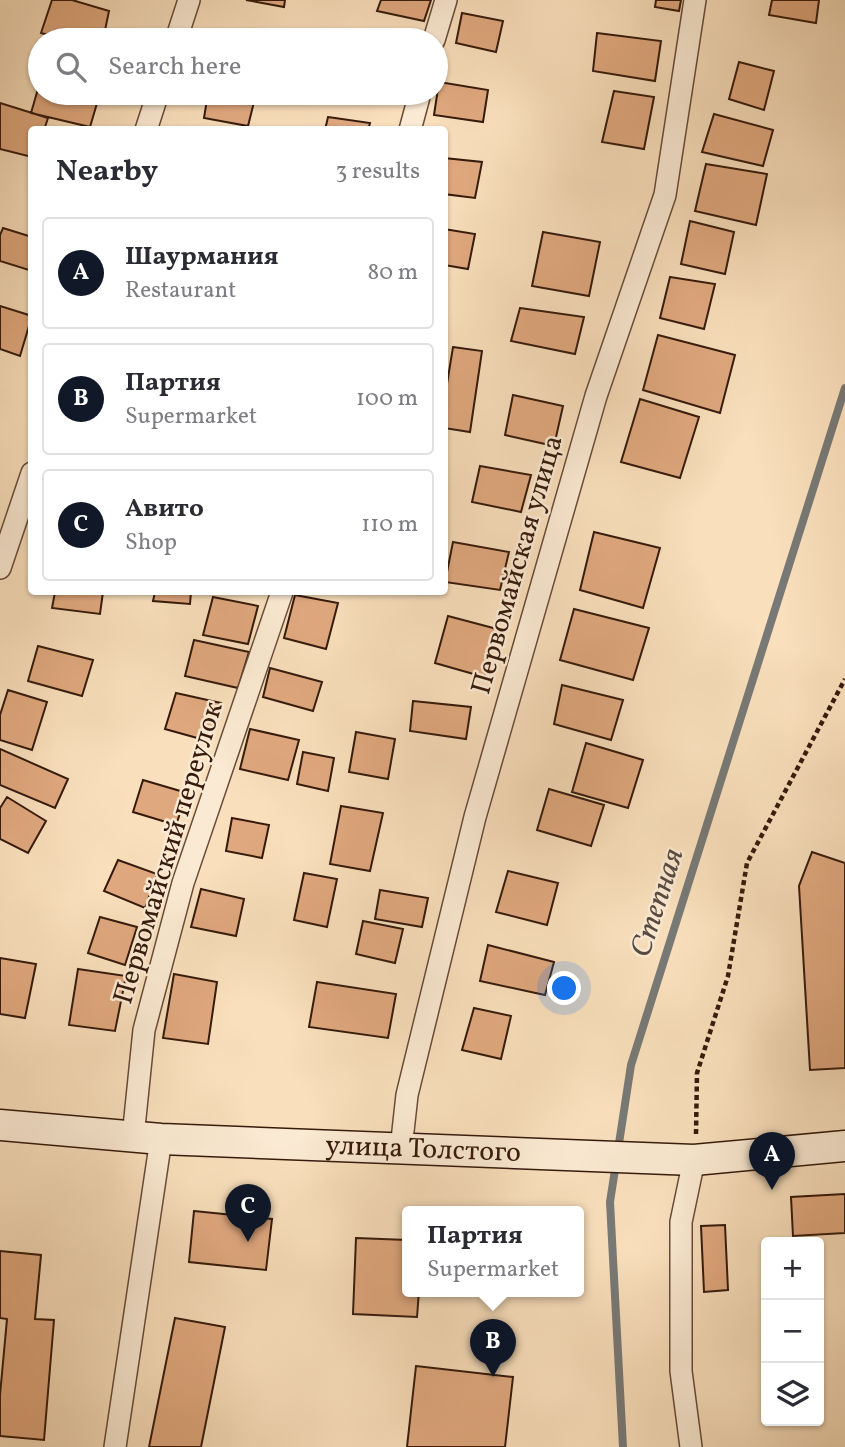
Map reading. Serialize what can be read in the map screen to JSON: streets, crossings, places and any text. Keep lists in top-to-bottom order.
{
  "streets": {
    "main road": ["улица Толстого"],
    "street": ["Первомайская улица", "Первомайский переулок"]
  },
  "crossings": [
    ["Первомайская улица", "улица Толстого"],
    ["Первомайский переулок", "улица Толстого"]
  ],
  "water": ["Степная"],
  "page": {
    "search": "Search here",
    "heading": ["Nearby", "3 results"],
    "list": [
      {
        "mark": "A",
        "name": "Шаурмания",
        "note": "Restaurant",
        "value": "80 m"
      },
      {
        "mark": "B",
        "name": "Партия",
        "note": "Supermarket",
        "value": "100 m"
      },
      {
        "mark": "C",
        "name": "Авито",
        "note": "Shop",
        "value": "110 m"
      }
    ],
    "pins": ["A", "C", "B"],
    "popup": ["Партия", "Supermarket"],
    "map_buttons": ["+", "−"]
  }
}
